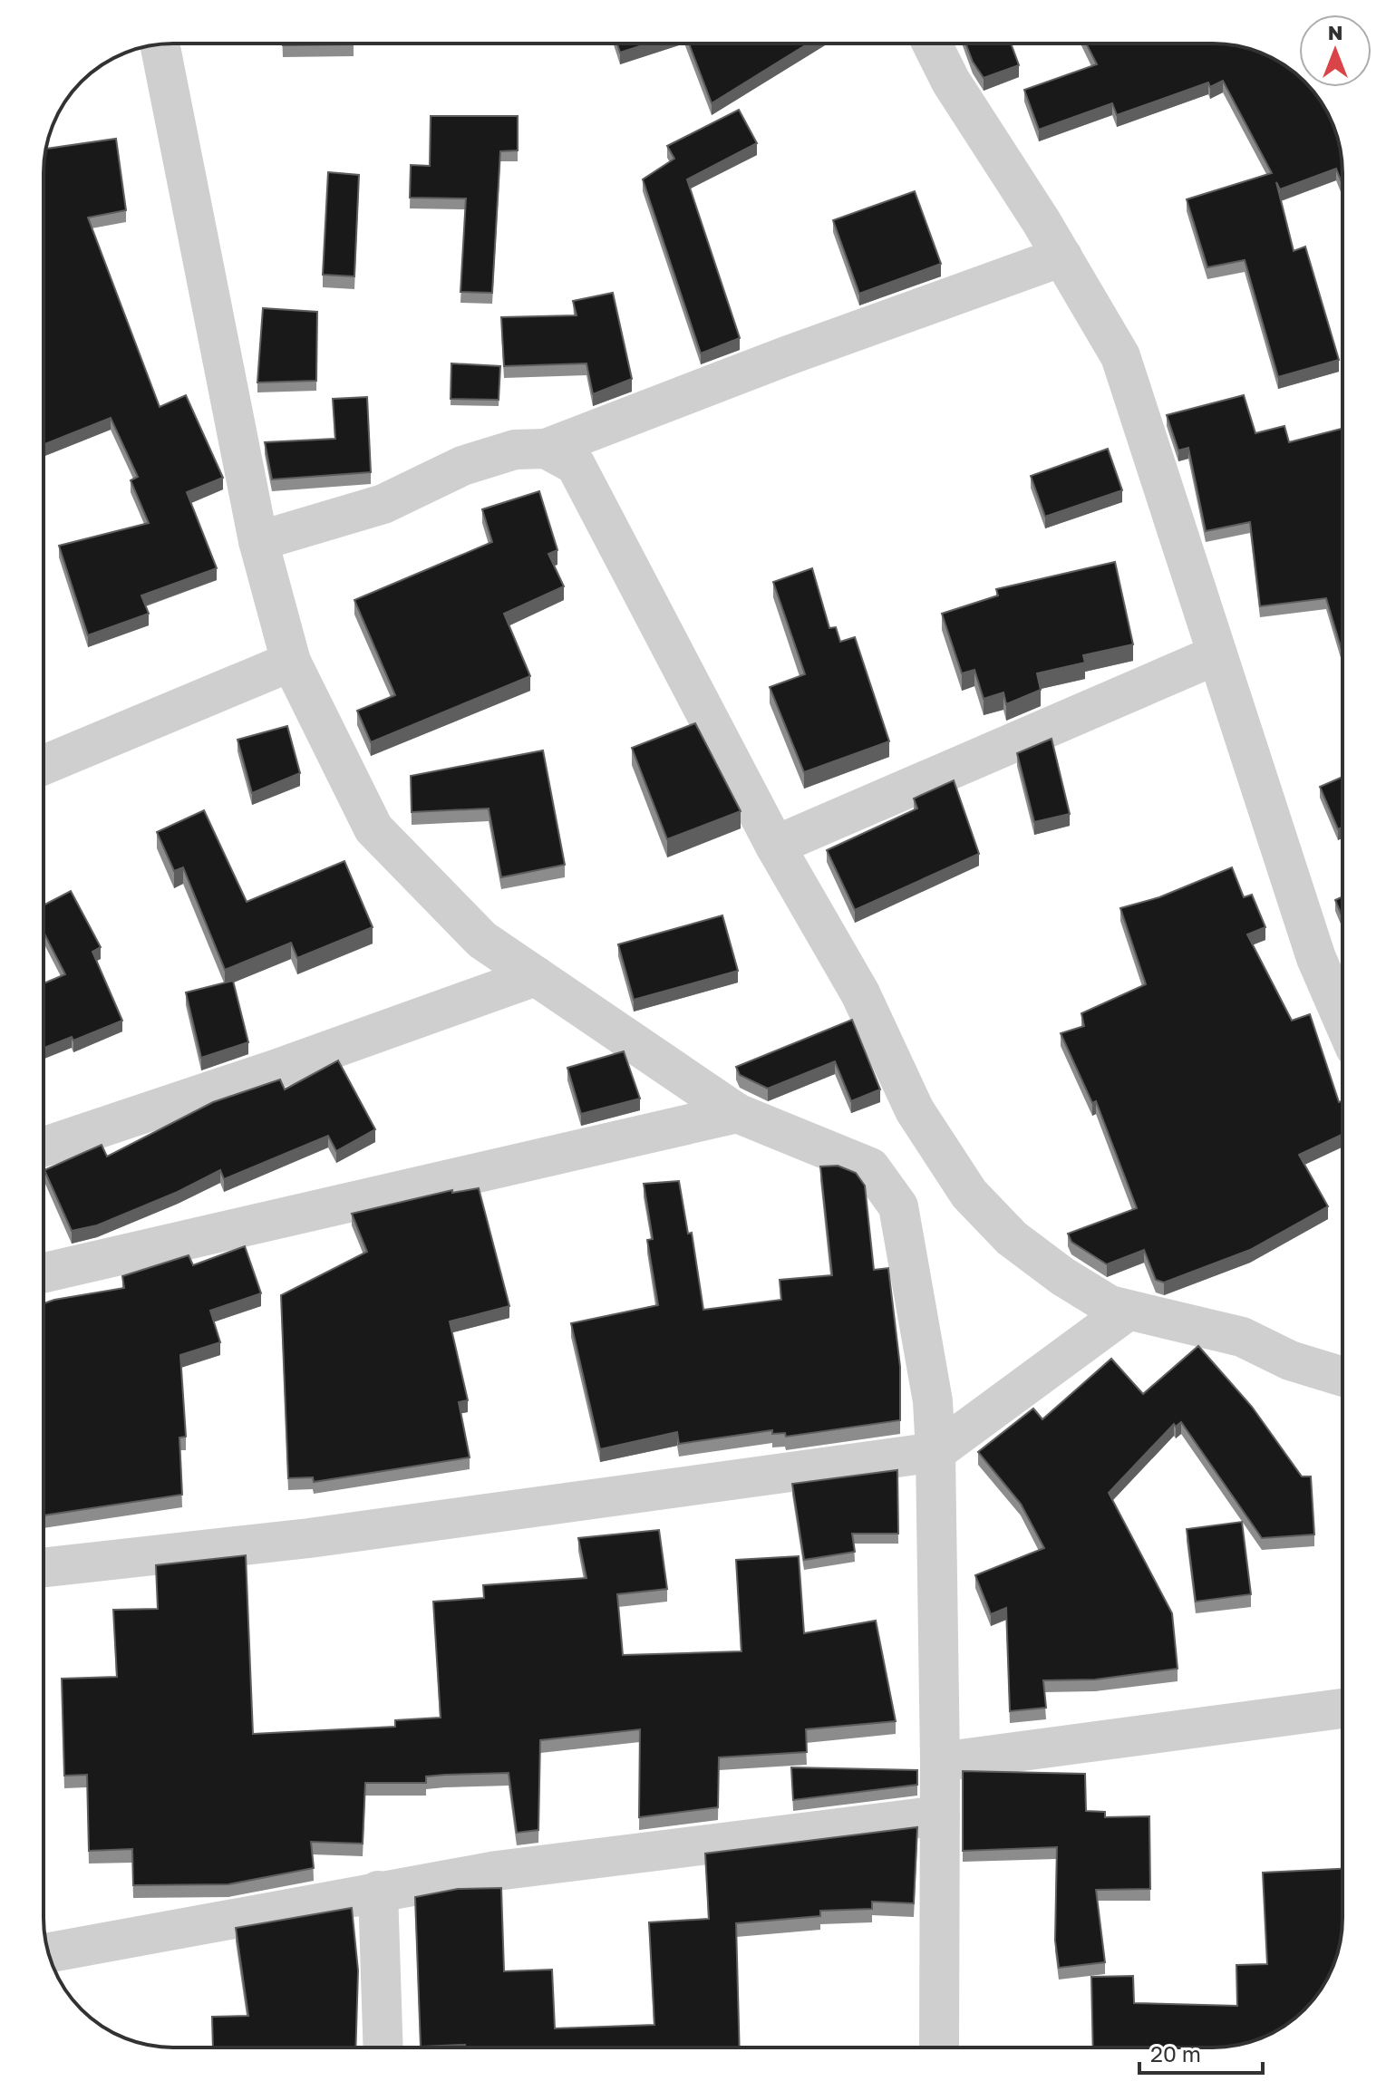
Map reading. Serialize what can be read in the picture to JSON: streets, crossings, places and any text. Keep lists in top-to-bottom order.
{
  "scale_bar": "20 m",
  "north": "top"
}
